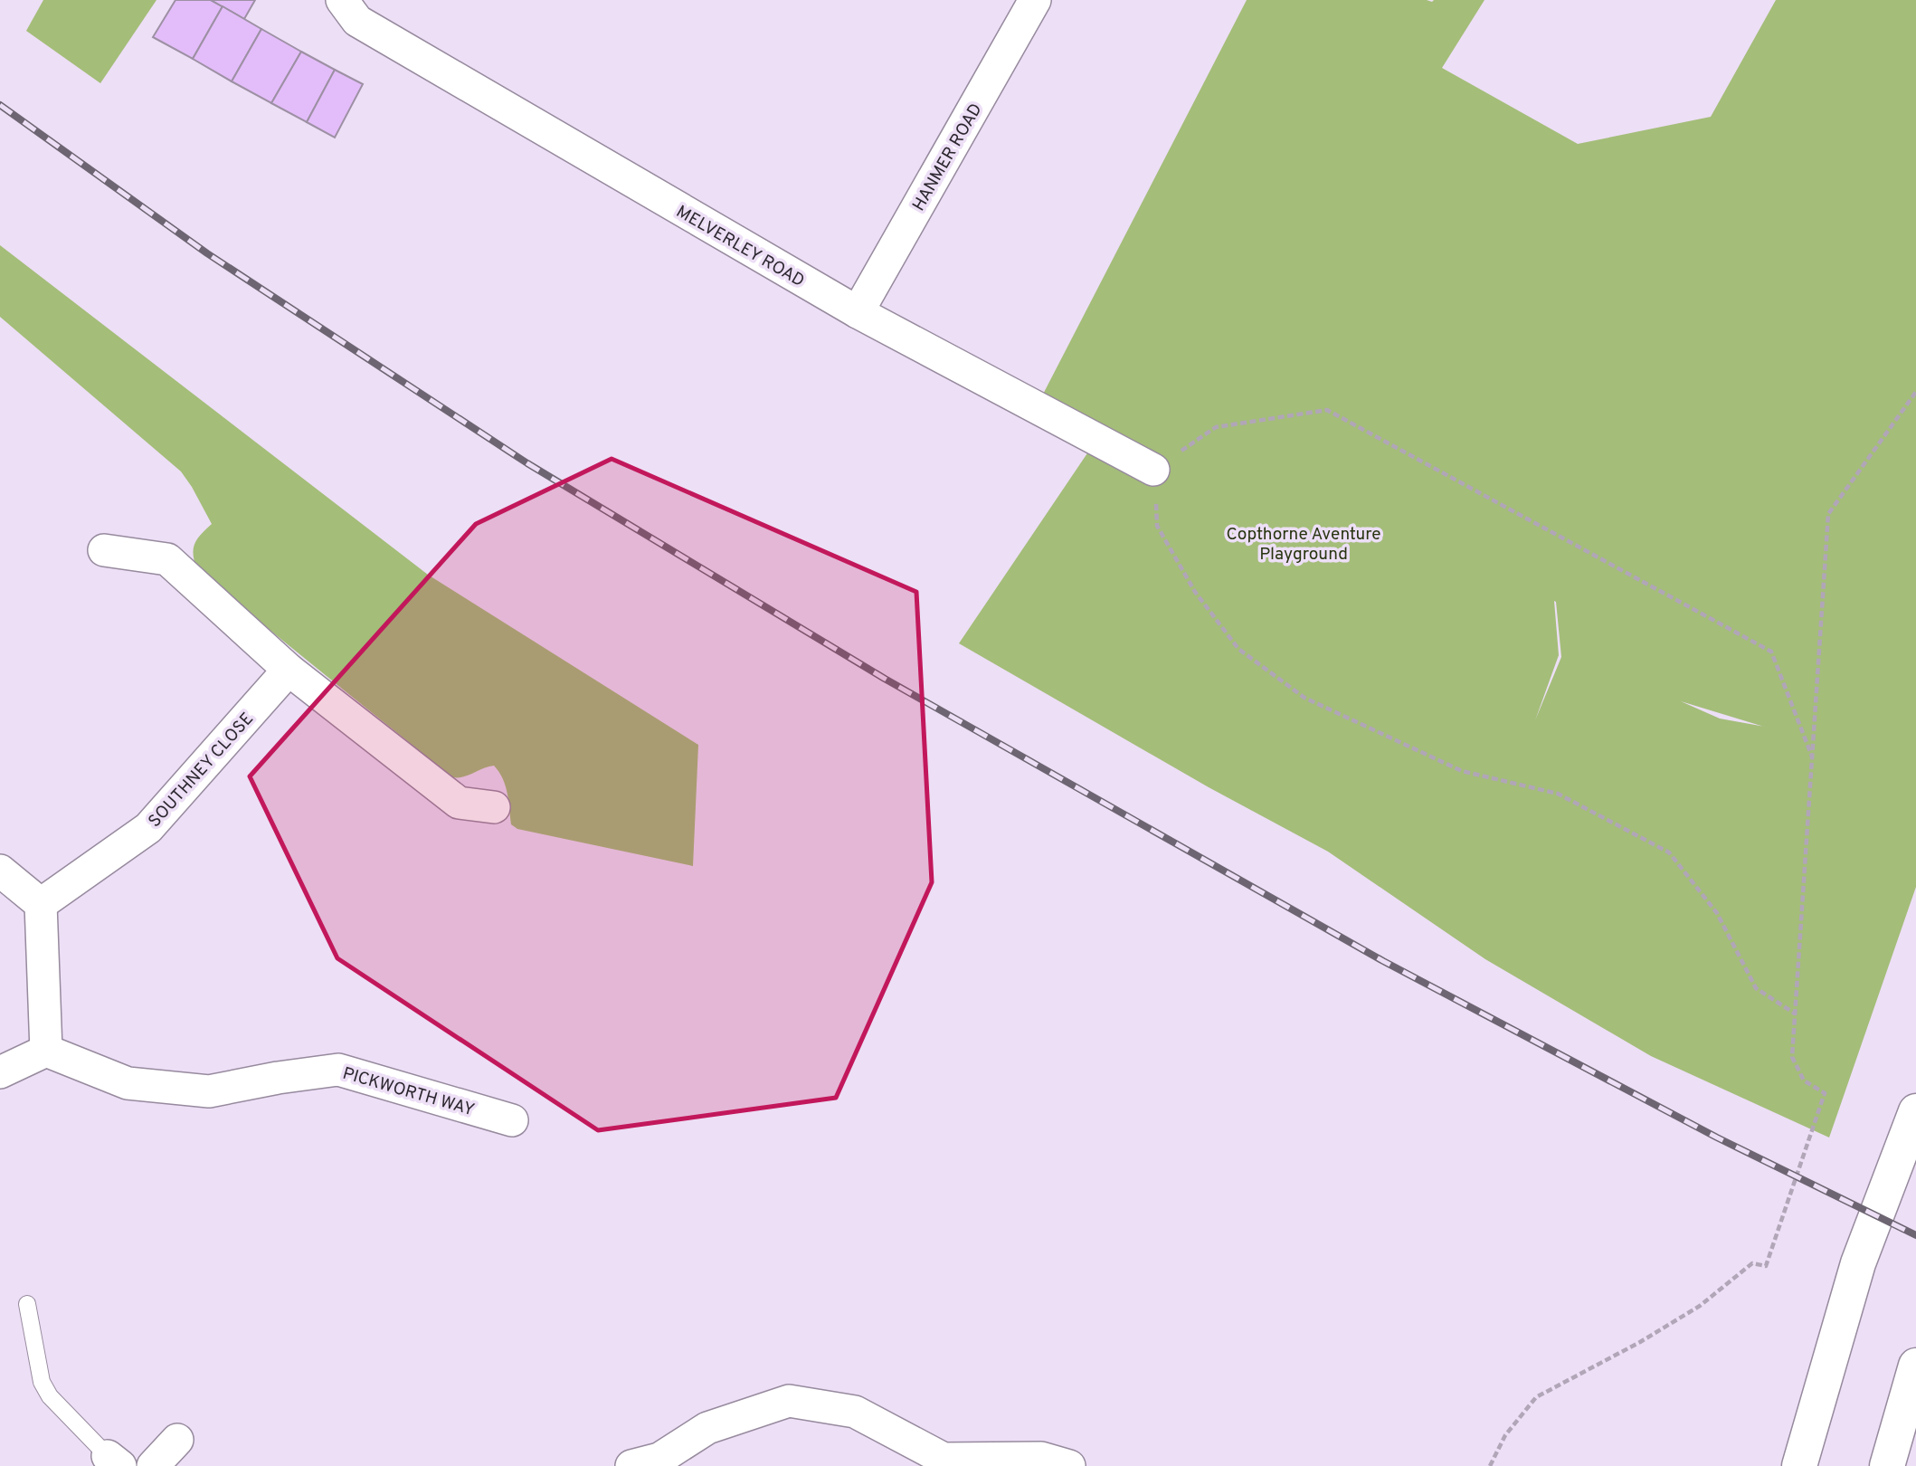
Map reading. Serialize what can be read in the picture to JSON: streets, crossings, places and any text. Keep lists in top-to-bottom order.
{
  "streets": {
    "street": [
      "HANMER ROAD",
      "MELVERLEY ROAD",
      "SOUTHNEY CLOSE",
      "PICKWORTH WAY"
    ]
  },
  "crossings": [
    ["HANMER ROAD", "MELVERLEY ROAD"]
  ],
  "parks": ["Copthorne Aventure Playground"]
}
